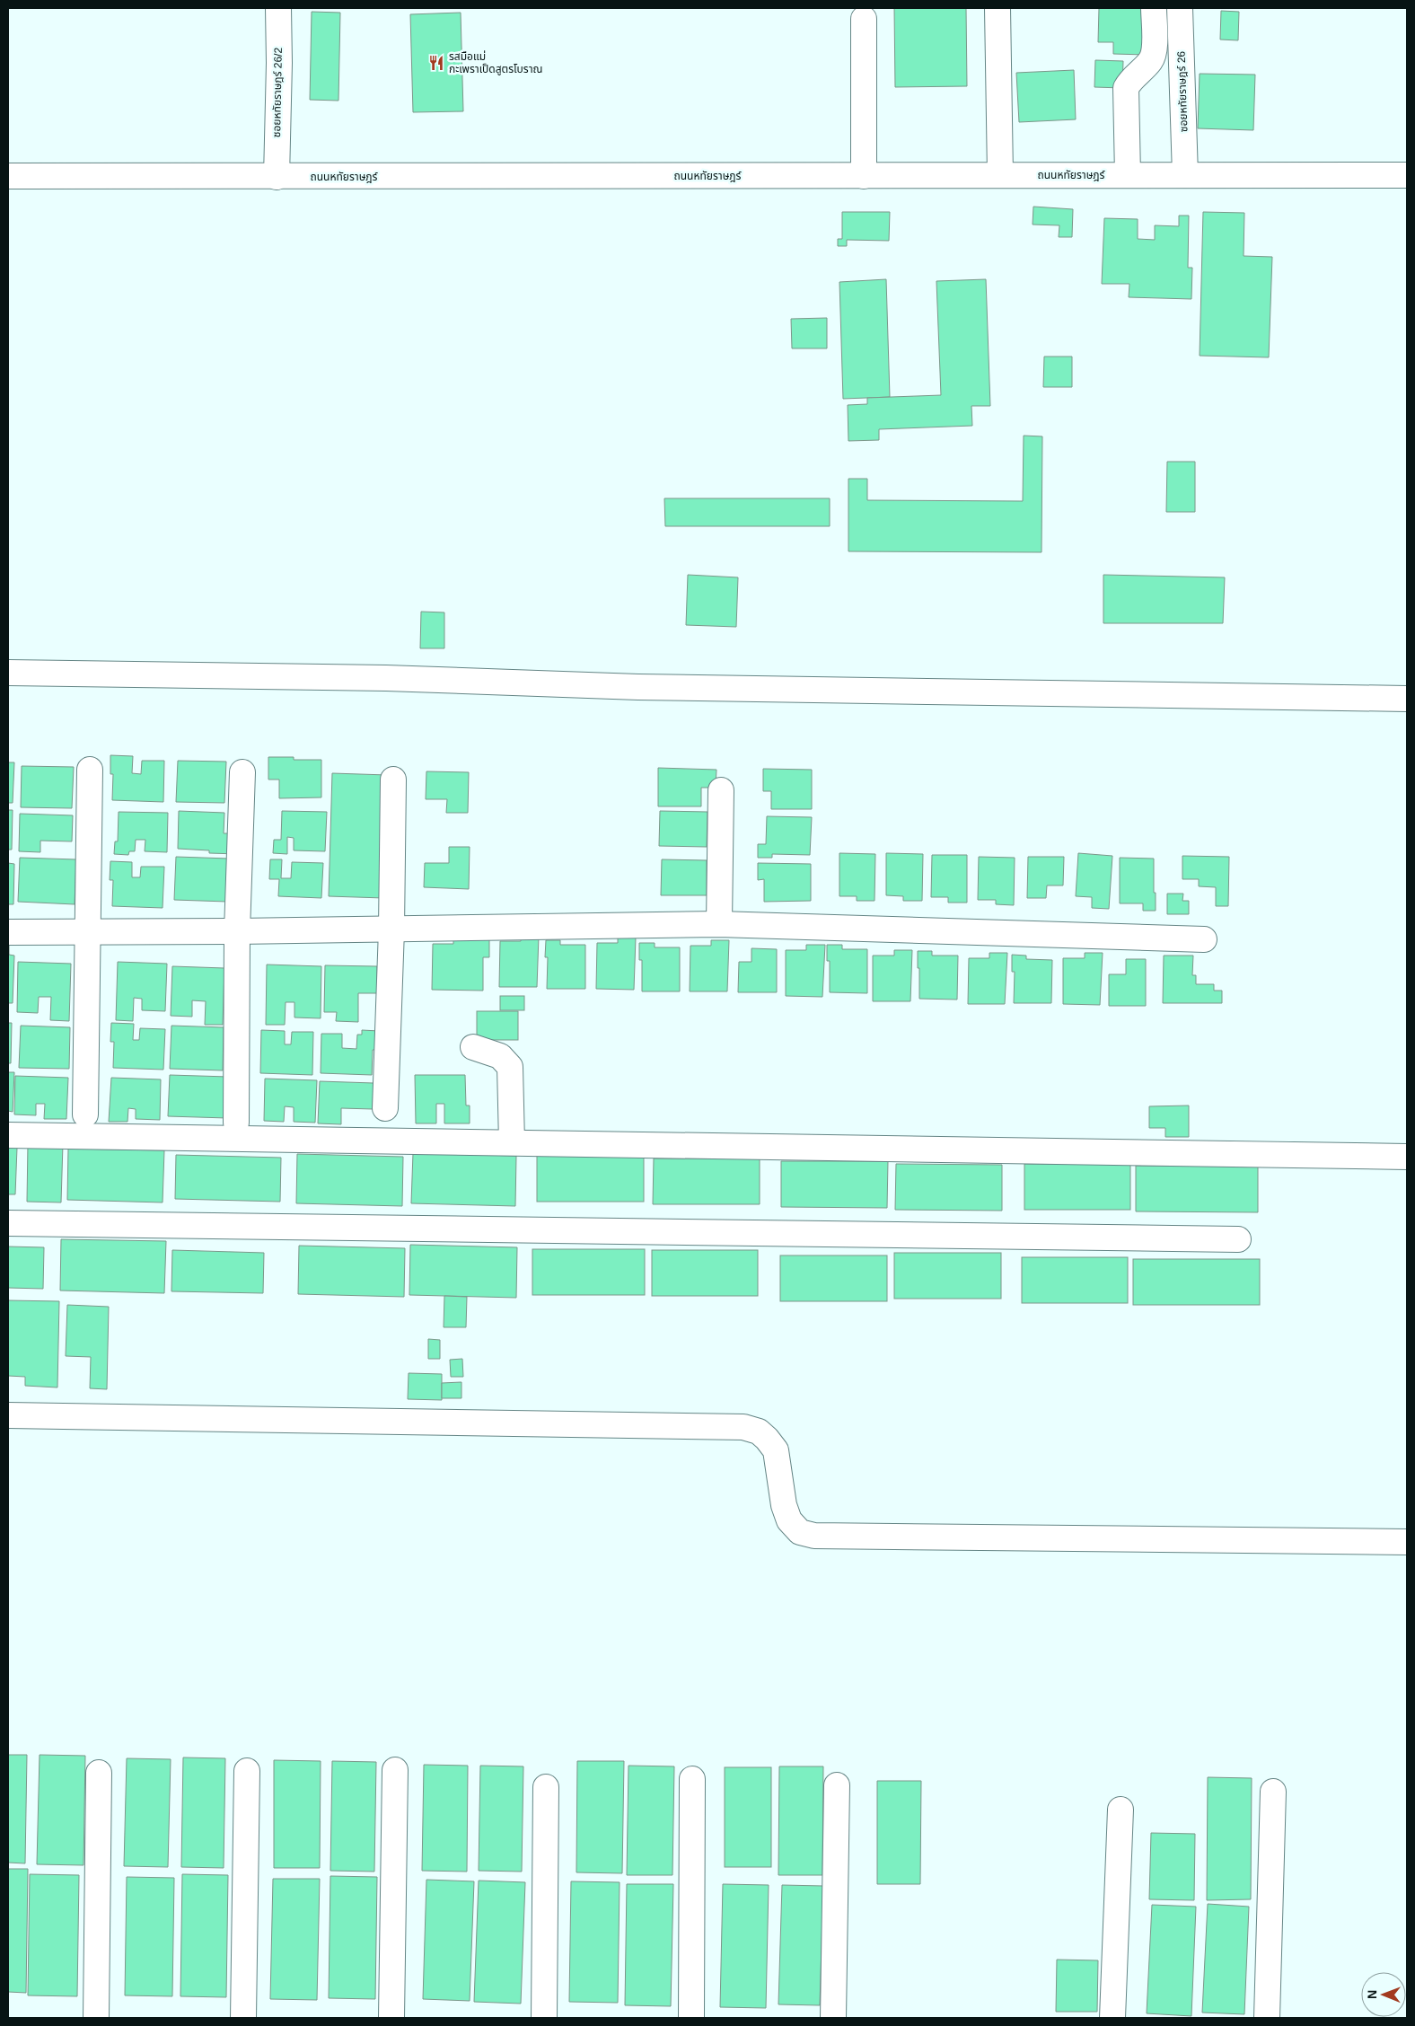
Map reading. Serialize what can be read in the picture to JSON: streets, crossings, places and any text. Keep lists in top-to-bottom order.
{
  "streets": {
    "street": ["ซอยหทัยราษฎร์ 26", "ซอยหทัยราษฎร์ 26/2", "ถนนหทัยราษฎร์"]
  },
  "crossings": [
    ["ซอยหทัยราษฎร์ 26", "ถนนหทัยราษฎร์"],
    ["ซอยหทัยราษฎร์ 26/2", "ถนนหทัยราษฎร์"]
  ],
  "places": {
    "restaurant": ["รสมือแม่ กะเพราเป็ดสูตรโบราณ"]
  },
  "north": "left"
}
